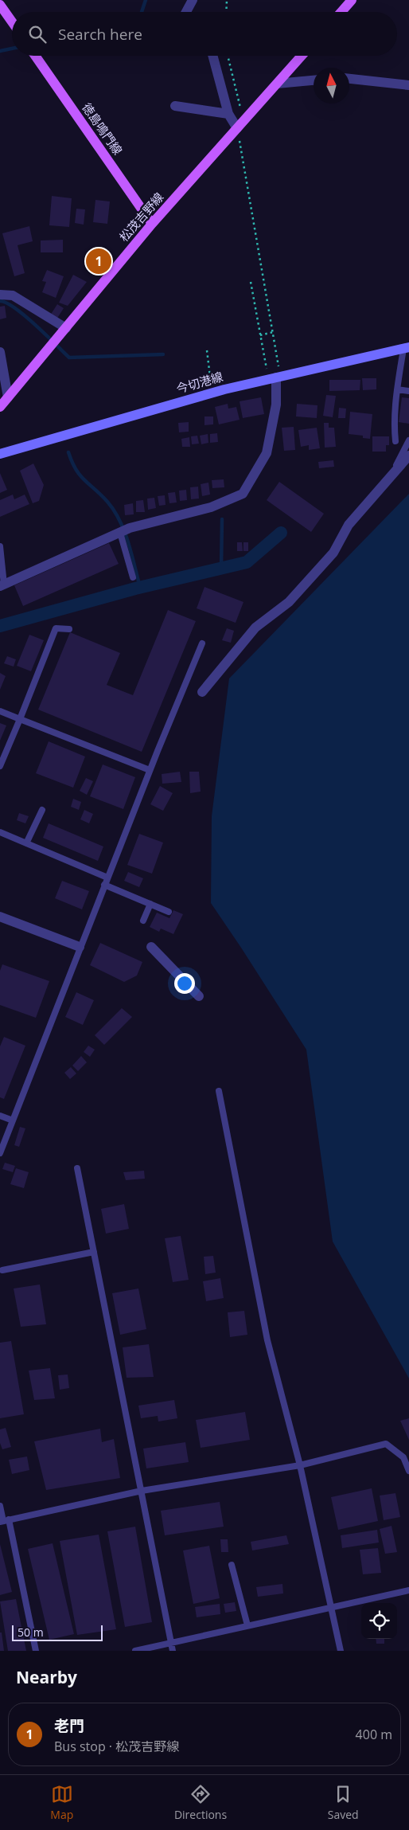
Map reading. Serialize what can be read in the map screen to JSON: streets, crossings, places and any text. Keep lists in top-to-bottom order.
{
  "streets": {
    "main road": ["徳島鳴門線", "松茂吉野線", "今切港線"]
  },
  "crossings": [
    ["徳島鳴門線", "松茂吉野線"]
  ],
  "scale_bar": "50 m",
  "north": "top",
  "page": {
    "search": "Search here",
    "pins": "1",
    "scale": "50 m",
    "heading": "Nearby",
    "list": [
      {
        "mark": "1",
        "name": "老門",
        "note": "Bus stop · 松茂吉野線",
        "value": "400 m"
      }
    ],
    "nav": ["Map", "Directions", "Saved"]
  }
}
